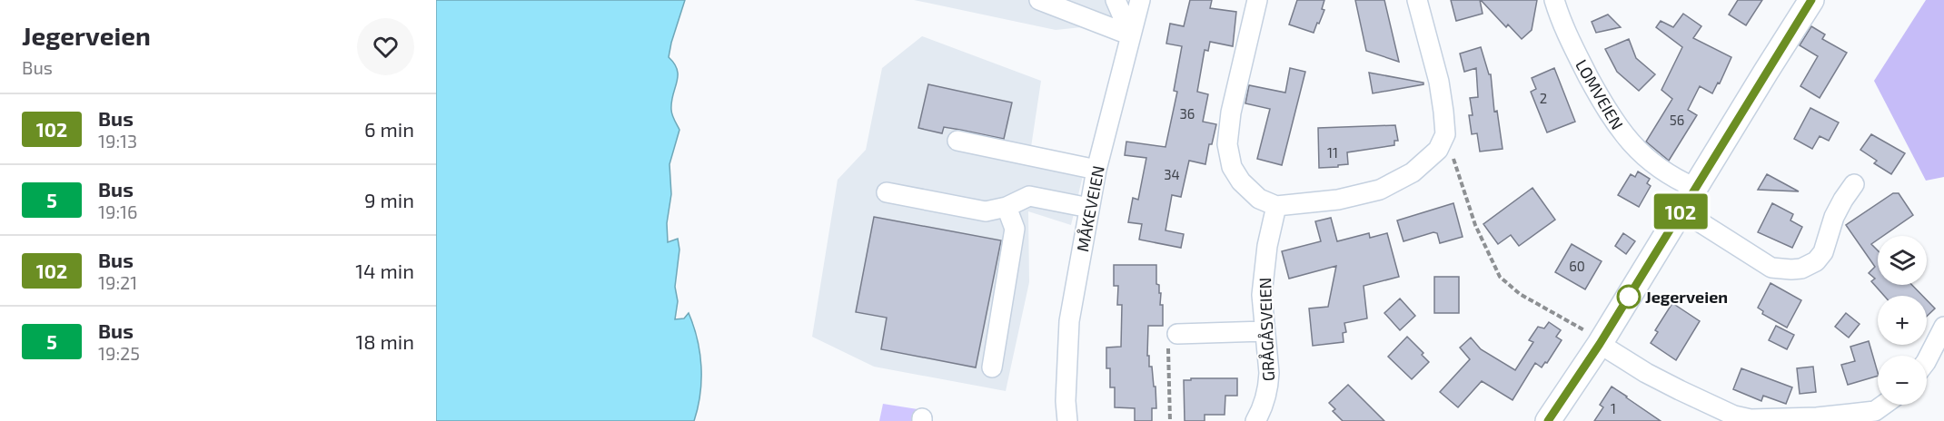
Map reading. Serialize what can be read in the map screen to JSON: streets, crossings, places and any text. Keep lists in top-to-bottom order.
{
  "streets": {
    "street": ["LOMVEIEN", "MÅKEVEIEN", "GRÅGÅSVEIEN"]
  },
  "places": ["Jegerveien"],
  "lines": ["bus line 102"],
  "house_numbers": [
    "2",
    "36",
    "56",
    "11",
    "34",
    "60",
    "1"
  ],
  "page": {
    "heading": ["Jegerveien", "Bus"],
    "on_map": "102",
    "list": [
      {
        "mark": "102",
        "name": "Bus",
        "note": "19:13",
        "value": "6 min"
      },
      {
        "mark": "5",
        "name": "Bus",
        "note": "19:16",
        "value": "9 min"
      },
      {
        "mark": "102",
        "name": "Bus",
        "note": "19:21",
        "value": "14 min"
      },
      {
        "mark": "5",
        "name": "Bus",
        "note": "19:25",
        "value": "18 min"
      }
    ],
    "map_buttons": ["+", "−"]
  }
}
